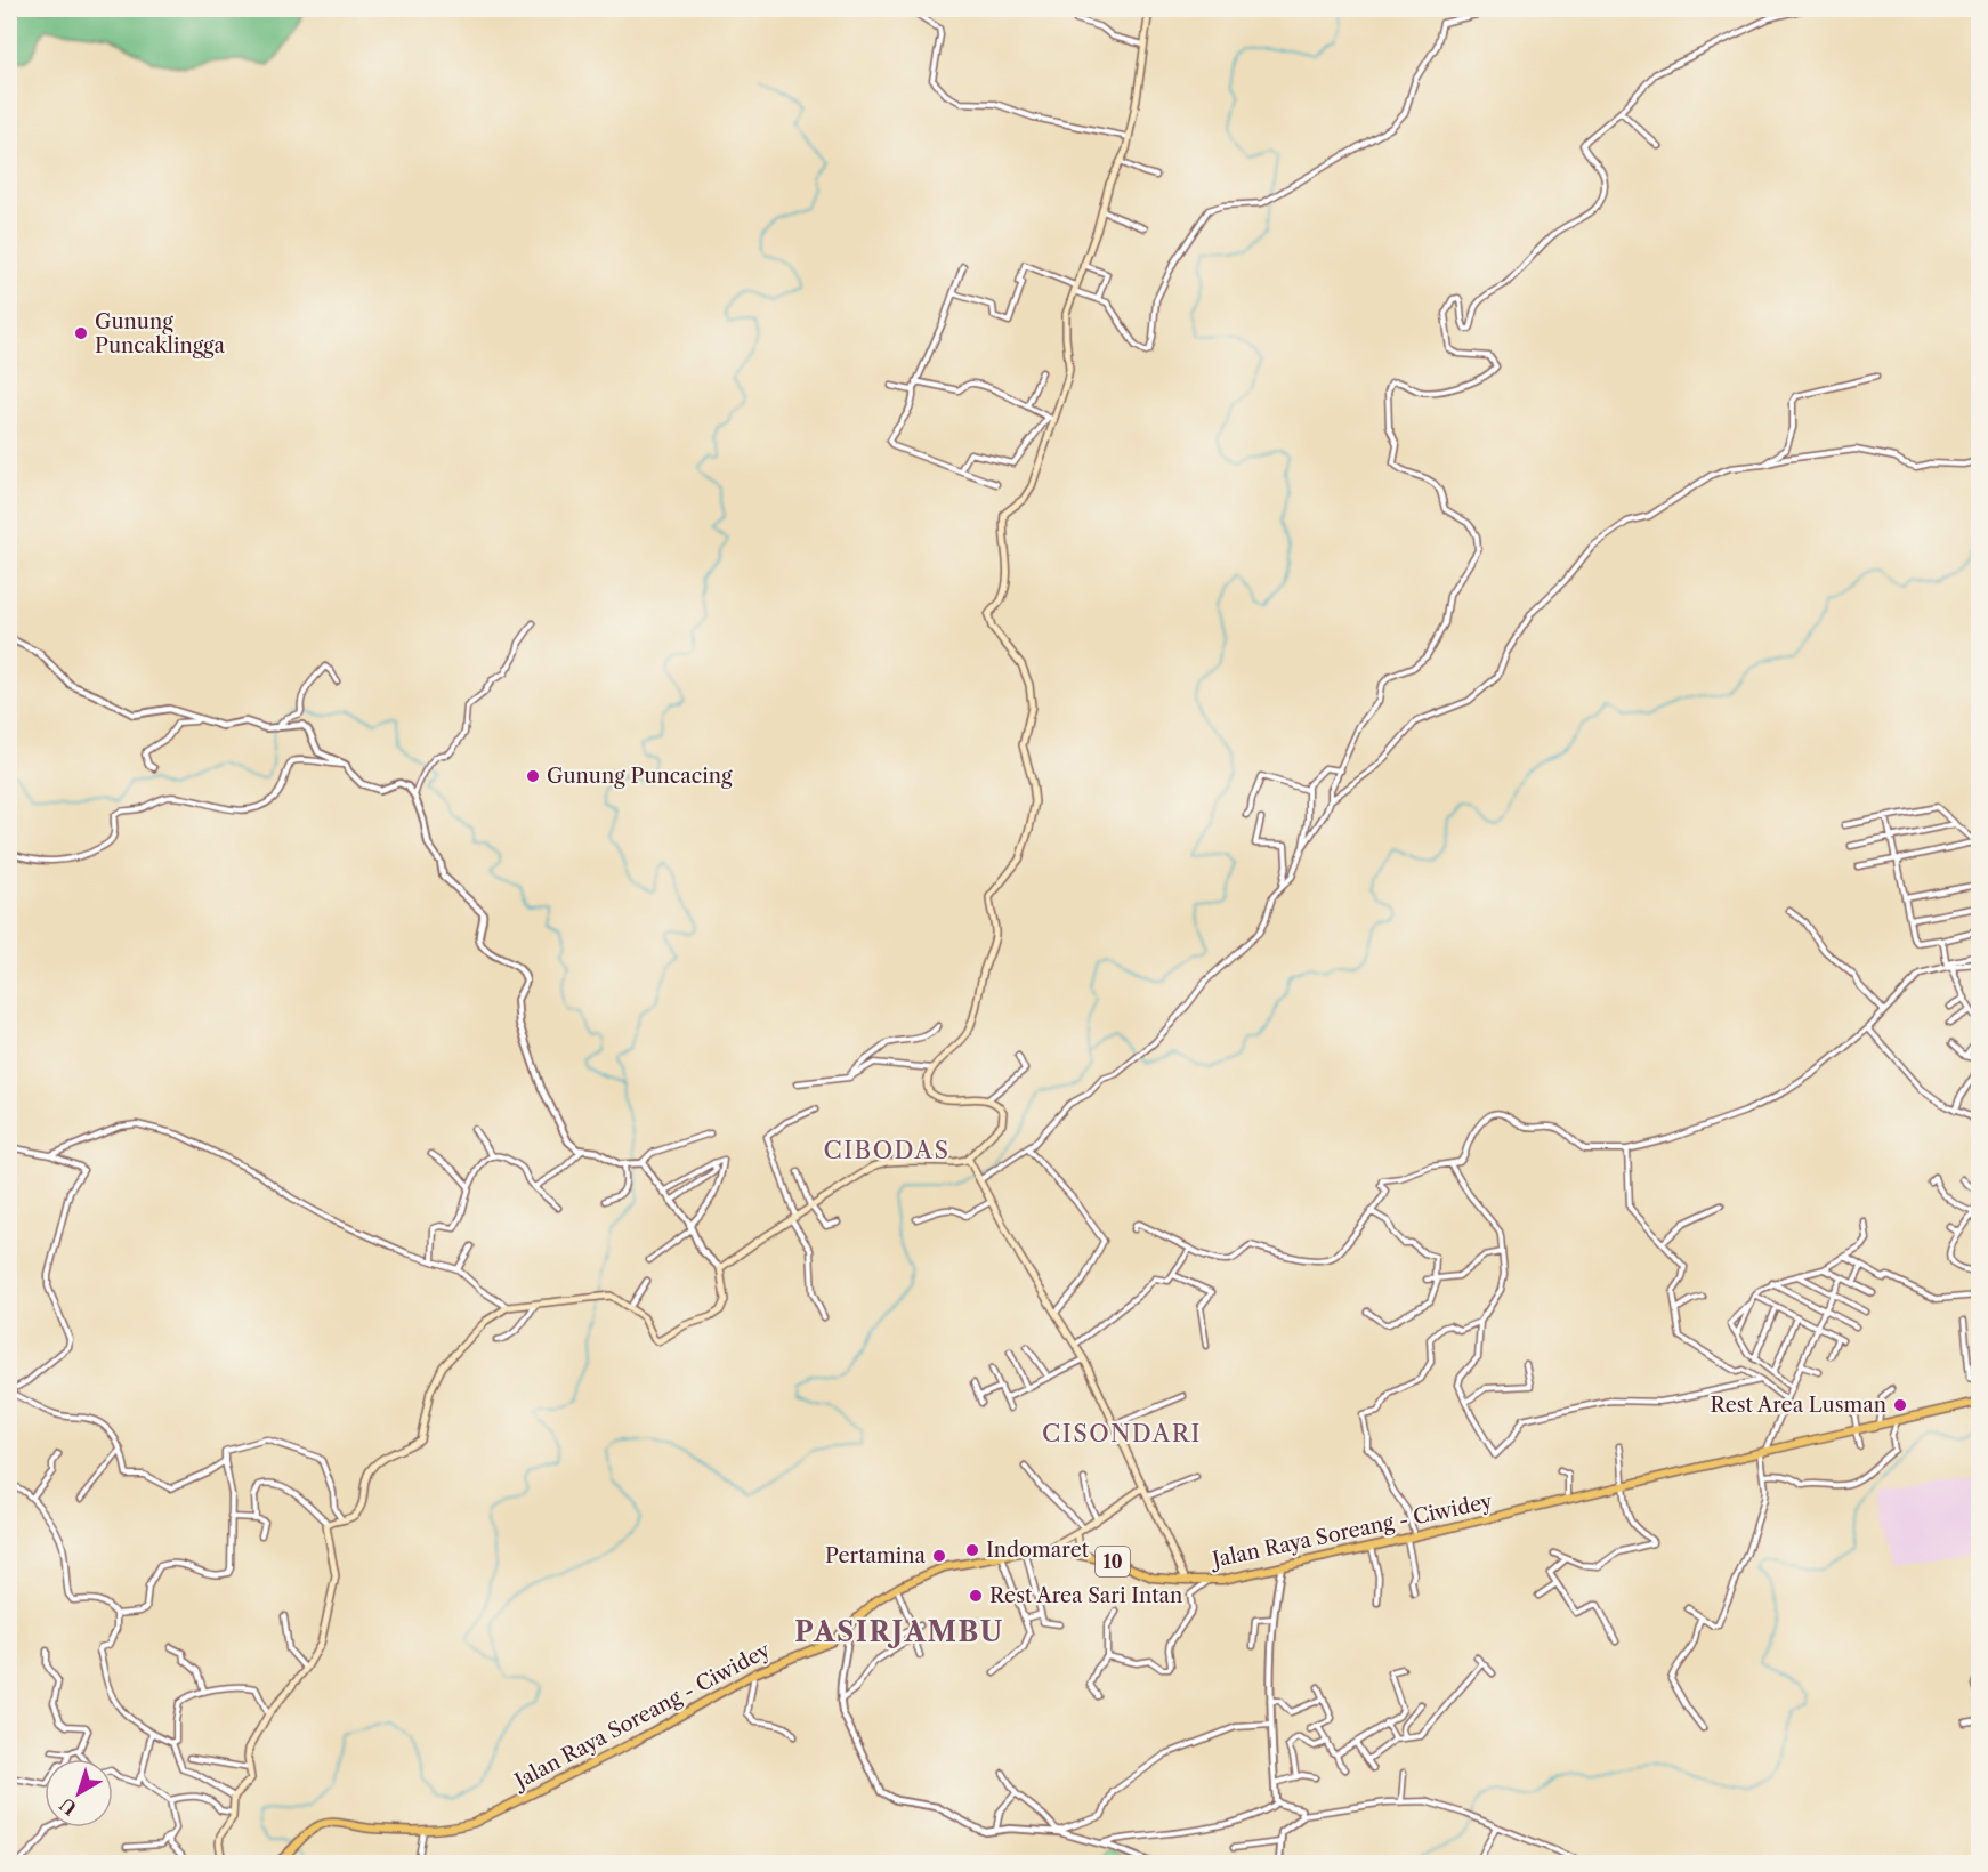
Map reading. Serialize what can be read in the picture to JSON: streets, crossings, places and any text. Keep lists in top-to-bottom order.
{
  "streets": {
    "highway": ["Jalan Raya Soreang - Ciwidey", "10"]
  },
  "districts": ["CIBODAS", "CISONDARI", "PASIRJAMBU"],
  "places": [
    "Gunung Puncaklingga",
    "Gunung Puncacing",
    "Rest Area Lusman",
    "Indomaret",
    "Pertamina",
    "Rest Area Sari Intan"
  ],
  "north": "bottom left"
}
